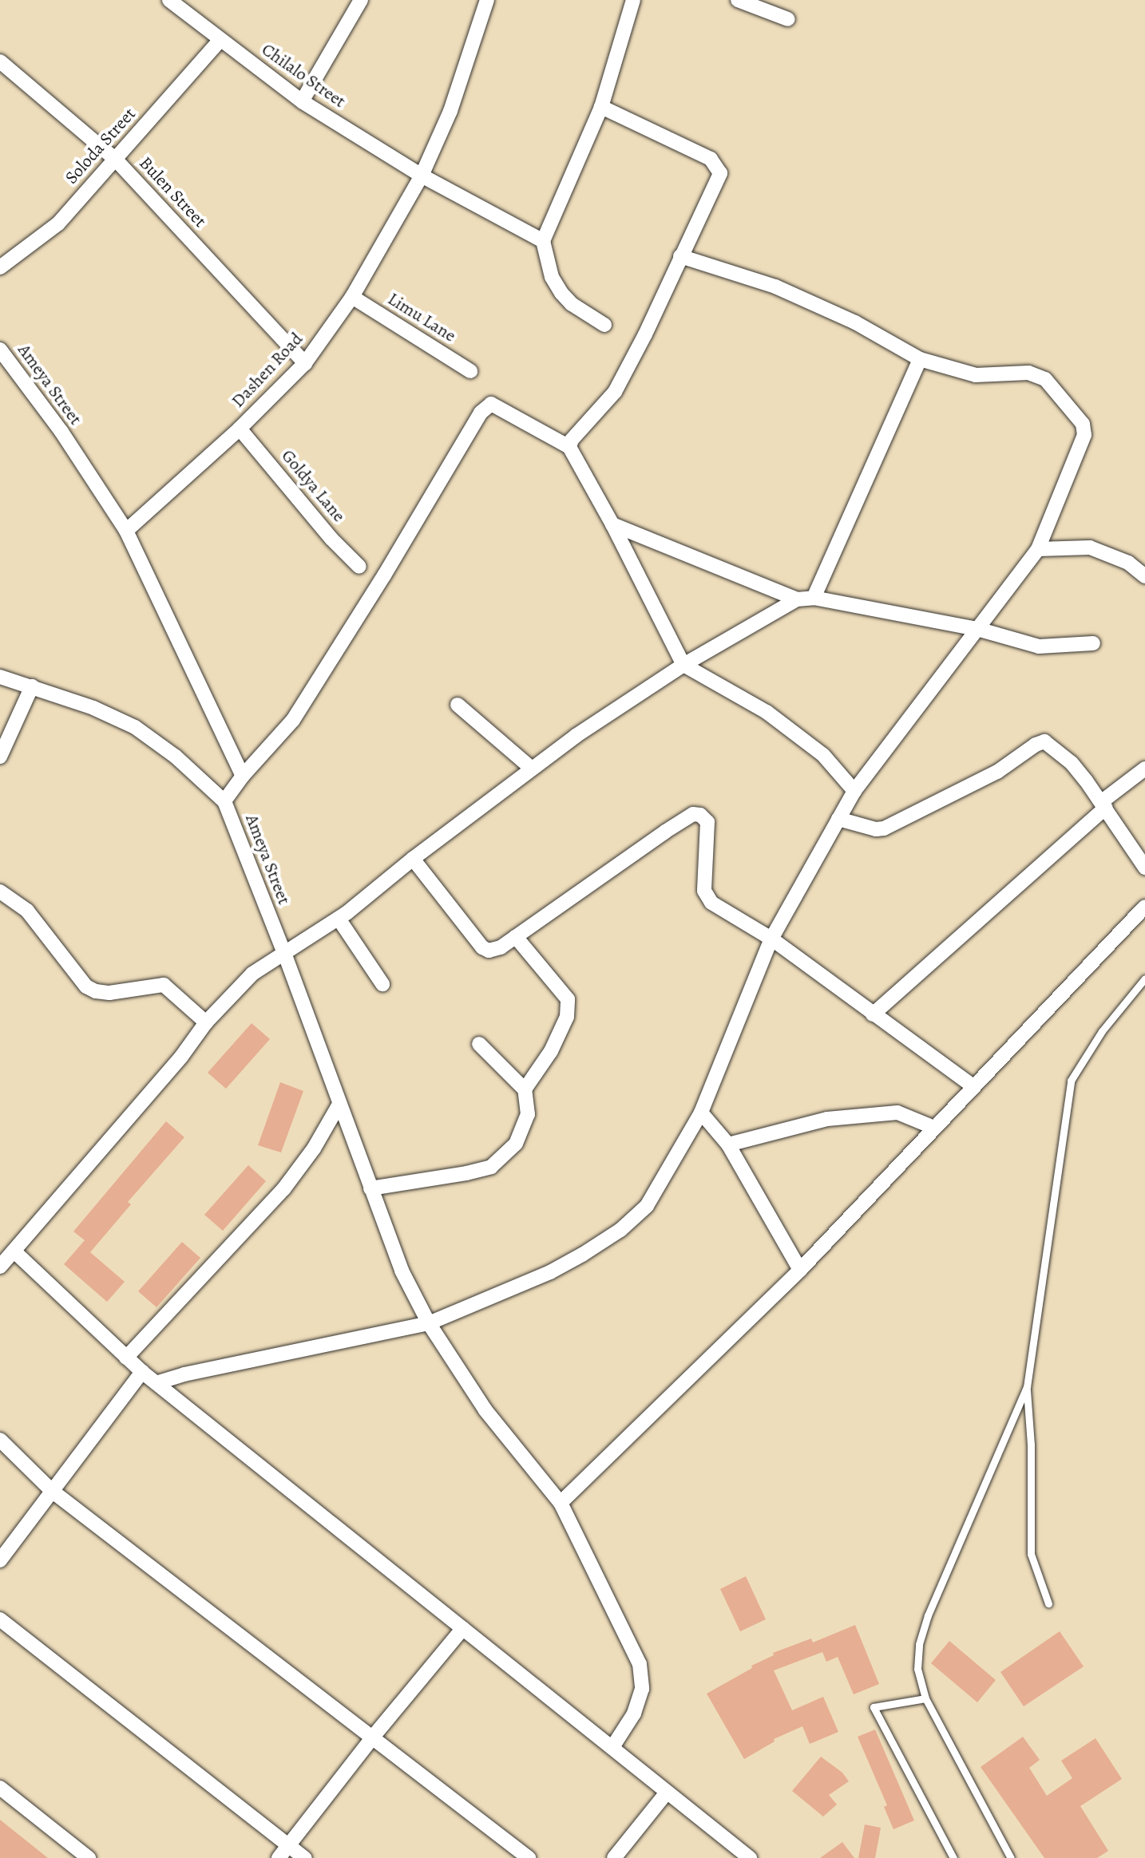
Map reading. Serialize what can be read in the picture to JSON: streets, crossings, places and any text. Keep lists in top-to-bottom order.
{
  "streets": {
    "street": [
      "Chilalo Street",
      "Soloda Street",
      "Bulen Street",
      "Limu Lane",
      "Dashen Road",
      "Ameya Street",
      "Goldya Lane"
    ]
  },
  "crossings": [
    ["Chilalo Street", "Soloda Street"],
    ["Chilalo Street", "Dashen Road"],
    ["Soloda Street", "Bulen Street"],
    ["Bulen Street", "Dashen Road"],
    ["Limu Lane", "Dashen Road"],
    ["Dashen Road", "Ameya Street"],
    ["Dashen Road", "Goldya Lane"]
  ]
}
